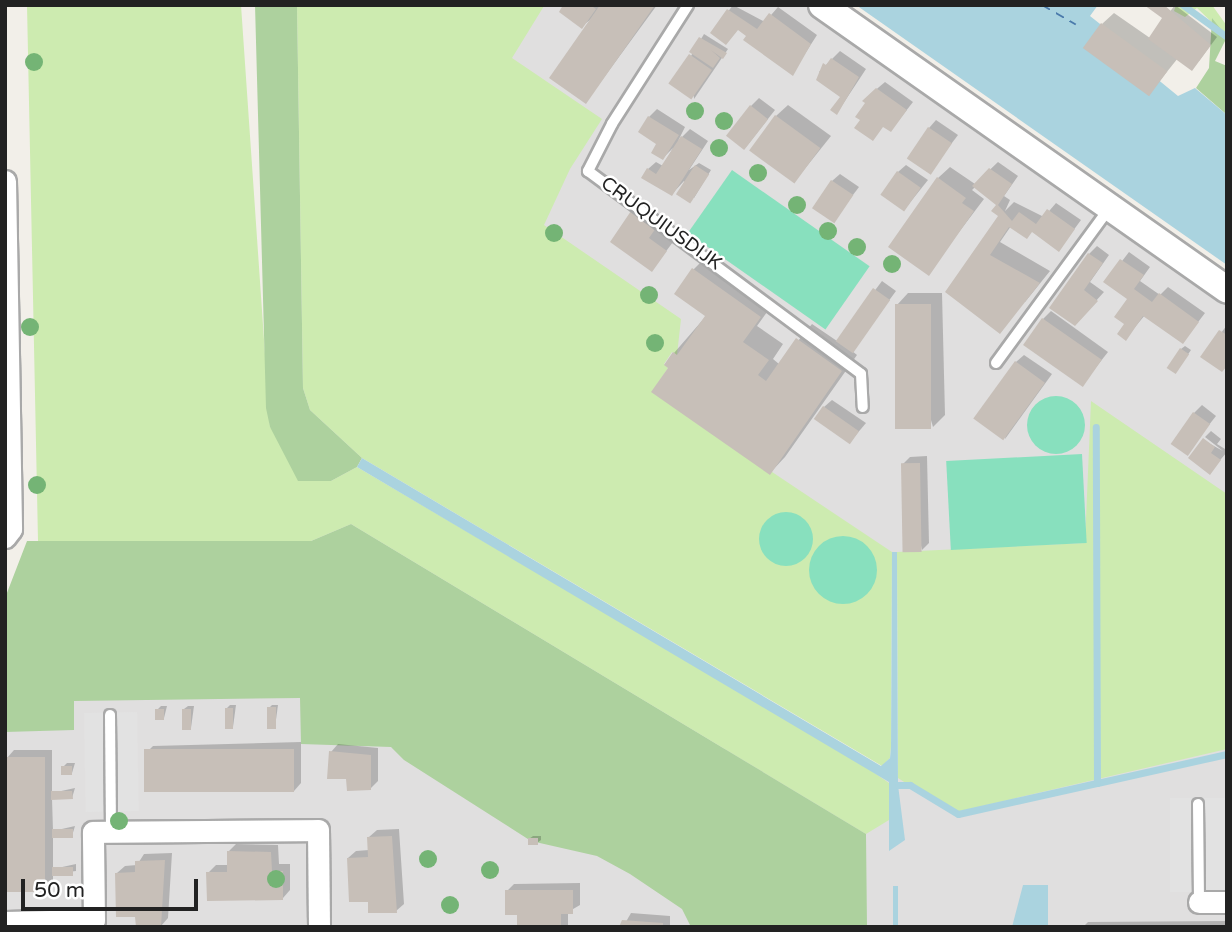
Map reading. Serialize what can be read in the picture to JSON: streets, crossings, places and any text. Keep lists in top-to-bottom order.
{
  "streets": {
    "lane": ["CRUQUIUSDIJK"]
  },
  "scale_bar": "50 m"
}
